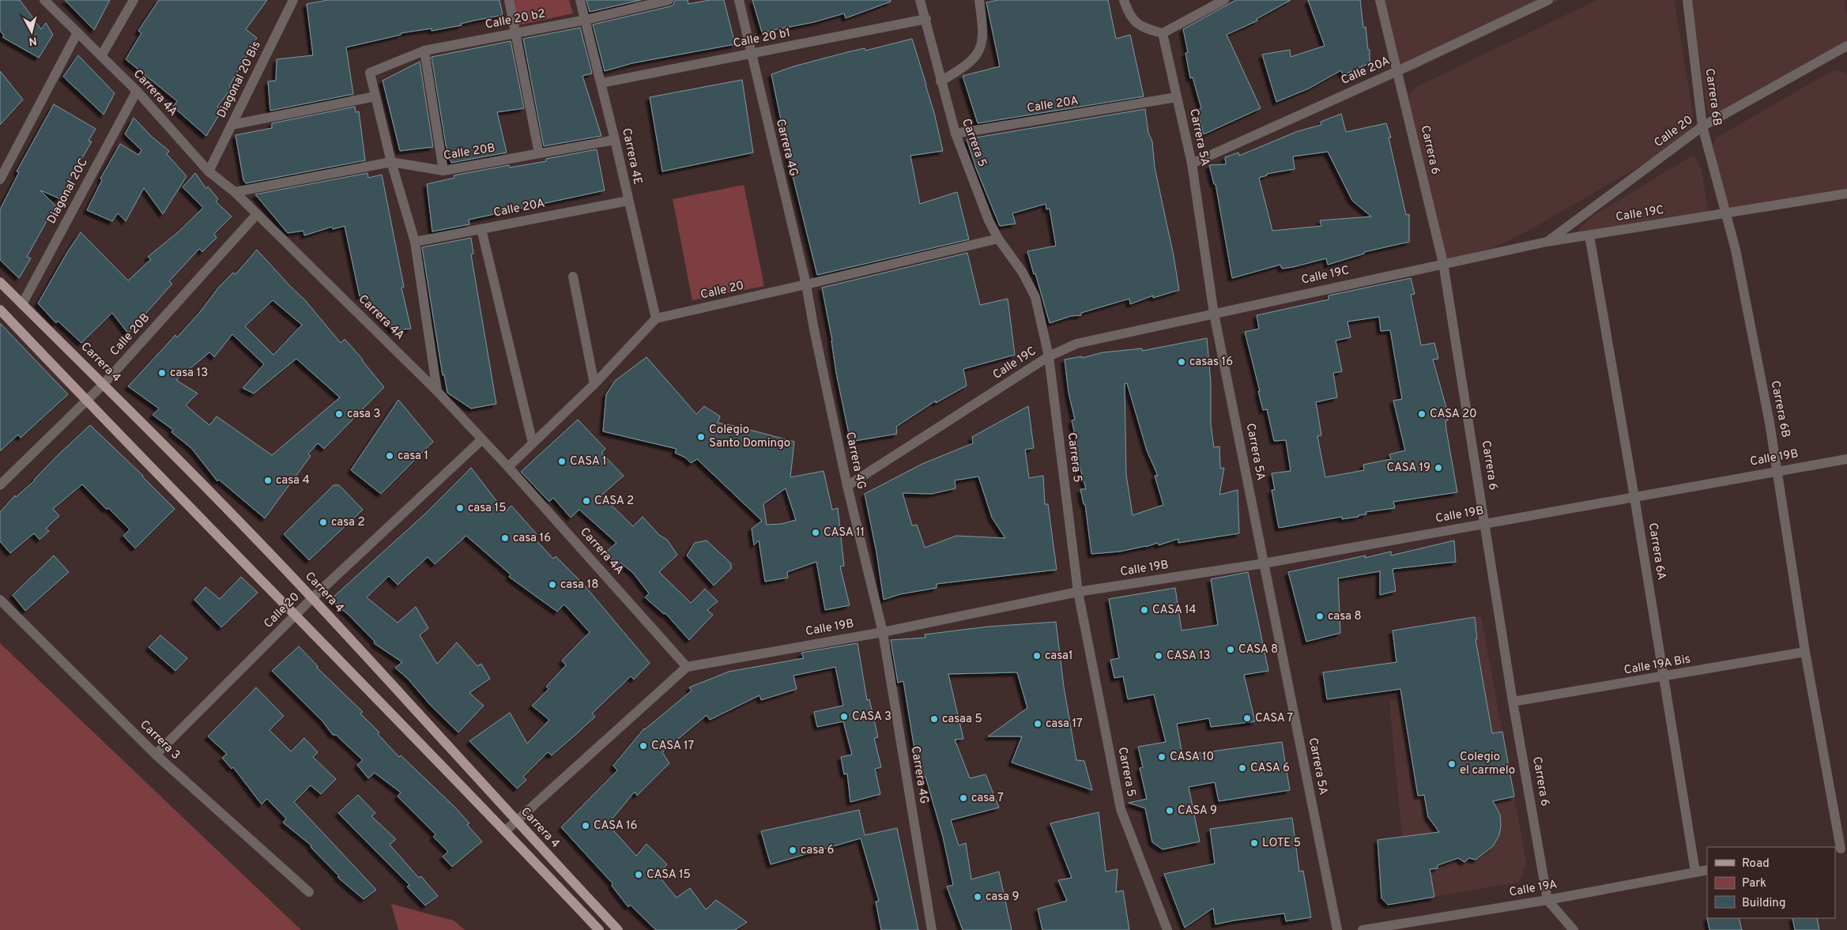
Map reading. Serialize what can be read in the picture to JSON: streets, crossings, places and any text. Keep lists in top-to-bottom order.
{
  "streets": {
    "main road": ["Carrera 4"],
    "street": [
      "Calle 20 b2",
      "Calle 20 b1",
      "Calle 20A",
      "Diagonal 20 Bis",
      "Carrera 4A",
      "Carrera 6B",
      "Calle 20",
      "Carrera 5A",
      "Carrera 5",
      "Carrera 4G",
      "Carrera 6",
      "Calle 20B",
      "Carrera 4E",
      "Diagonal 20C",
      "Calle 19C",
      "Calle 19B",
      "Carrera 6A",
      "Calle 19A Bis",
      "Carrera 3",
      "Calle 19A"
    ]
  },
  "crossings": [
    ["Calle 20 b2", "Carrera 4E"],
    ["Calle 20 b1", "Carrera 5"],
    ["Calle 20 b1", "Carrera 4G"],
    ["Calle 20 b1", "Carrera 4E"],
    ["Calle 20A", "Carrera 5A"],
    ["Calle 20A", "Carrera 5"],
    ["Calle 20A", "Carrera 6"],
    ["Calle 20A", "Carrera 4E"],
    ["Diagonal 20 Bis", "Carrera 4A"],
    ["Carrera 4A", "Calle 20"],
    ["Carrera 4A", "Calle 20B"],
    ["Carrera 4A", "Diagonal 20C"],
    ["Carrera 4A", "Calle 19B"],
    ["Carrera 6B", "Calle 20"],
    ["Carrera 6B", "Calle 19C"],
    ["Carrera 6B", "Calle 19B"],
    ["Carrera 6B", "Calle 19A Bis"],
    ["Calle 20", "Carrera 5"],
    ["Calle 20", "Carrera 4G"],
    ["Calle 20", "Carrera 4E"],
    ["Calle 20", "Calle 19C"],
    ["Calle 20", "Carrera 4"],
    ["Calle 20", "Carrera 3"],
    ["Carrera 5A", "Calle 19C"],
    ["Carrera 5A", "Calle 19B"],
    ["Carrera 5", "Calle 19C"],
    ["Carrera 5", "Calle 19B"],
    ["Carrera 4G", "Calle 19C"],
    ["Carrera 4G", "Calle 19B"],
    ["Carrera 6", "Calle 19C"],
    ["Carrera 6", "Calle 19B"],
    ["Carrera 6", "Calle 19A Bis"],
    ["Carrera 6", "Calle 19A"],
    ["Calle 20B", "Carrera 4E"],
    ["Calle 20B", "Carrera 4"],
    ["Diagonal 20C", "Carrera 4"],
    ["Calle 19C", "Carrera 6A"],
    ["Calle 19B", "Carrera 6A"],
    ["Carrera 6A", "Calle 19A Bis"],
    ["Carrera 6A", "Calle 19A"]
  ],
  "places": [
    "casas 16",
    "casa 13",
    "casa 3",
    "CASA 20",
    "Colegio Santo Domingo",
    "casa 1",
    "CASA 1",
    "CASA 19",
    "casa 4",
    "CASA 2",
    "casa 15",
    "casa 2",
    "CASA 11",
    "casa 16",
    "casa 18",
    "CASA 14",
    "casa 8",
    "CASA 8",
    "casa1",
    "CASA 13",
    "CASA 3",
    "CASA 7",
    "casaa 5",
    "casa 17",
    "CASA 17",
    "CASA 10",
    "Colegio el carmelo",
    "CASA 6",
    "casa 7",
    "CASA 9",
    "CASA 16",
    "LOTE 5",
    "casa 6",
    "CASA 15",
    "casa 9"
  ],
  "legend": ["Road", "Park", "Building"],
  "north": "bottom"
}
